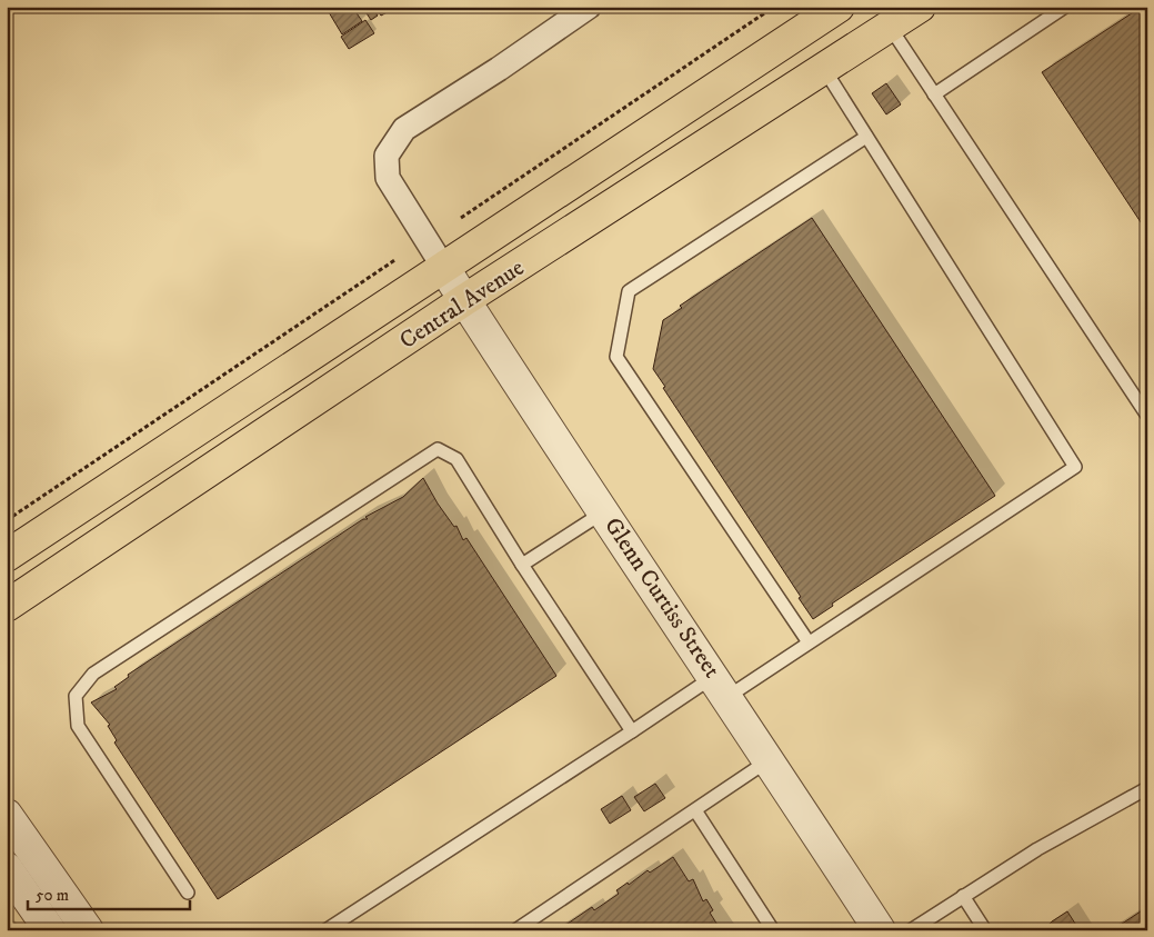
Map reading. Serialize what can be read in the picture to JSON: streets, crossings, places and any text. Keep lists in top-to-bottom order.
{
  "streets": {
    "main road": ["Central Avenue"],
    "street": ["Glenn Curtiss Street"]
  },
  "crossings": [
    ["Central Avenue", "Glenn Curtiss Street"]
  ],
  "scale_bar": "50 m"
}
